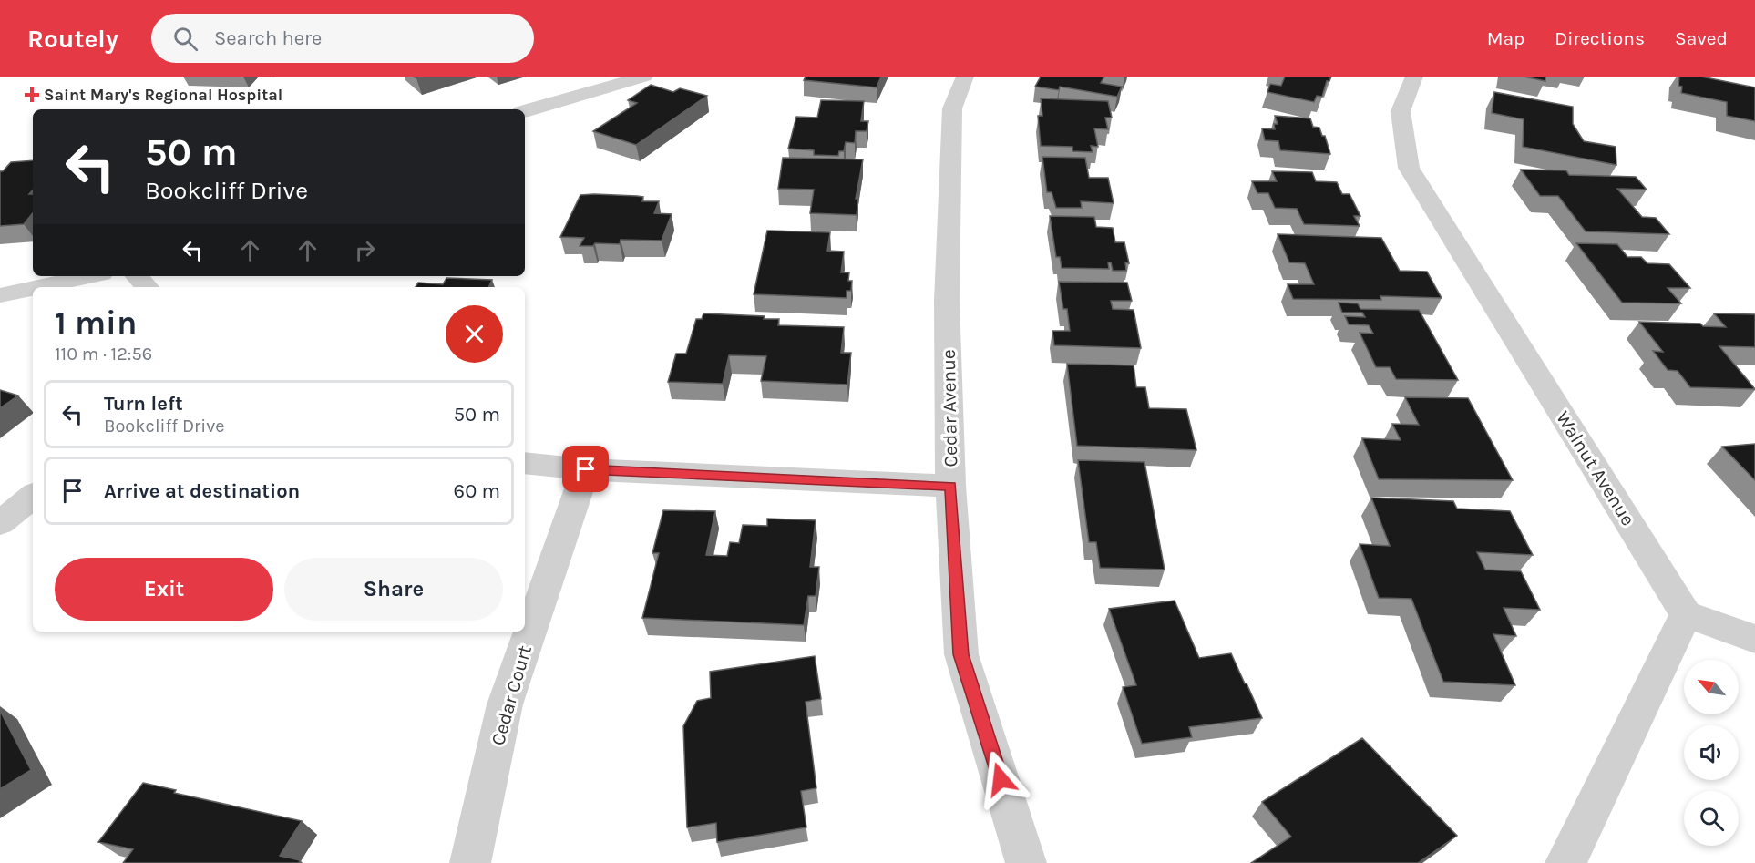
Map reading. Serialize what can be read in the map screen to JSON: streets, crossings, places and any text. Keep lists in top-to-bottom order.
{
  "streets": {
    "street": ["Cedar Avenue", "Walnut Avenue", "Cedar Court"]
  },
  "places": {
    "health": ["Saint Mary's Regional Hospital"]
  },
  "north": "top left",
  "page": {
    "header": "Routely",
    "search": "Search here",
    "nav": ["Map", "Directions", "Saved"],
    "turn": ["50 m", "Bookcliff Drive"],
    "heading": ["1 min", "110 m · 12:56"],
    "list": [
      {
        "name": "Turn left",
        "note": "Bookcliff Drive",
        "value": "50 m"
      },
      {
        "name": "Arrive at destination",
        "value": "60 m"
      }
    ],
    "buttons": ["Exit", "Share"]
  }
}
